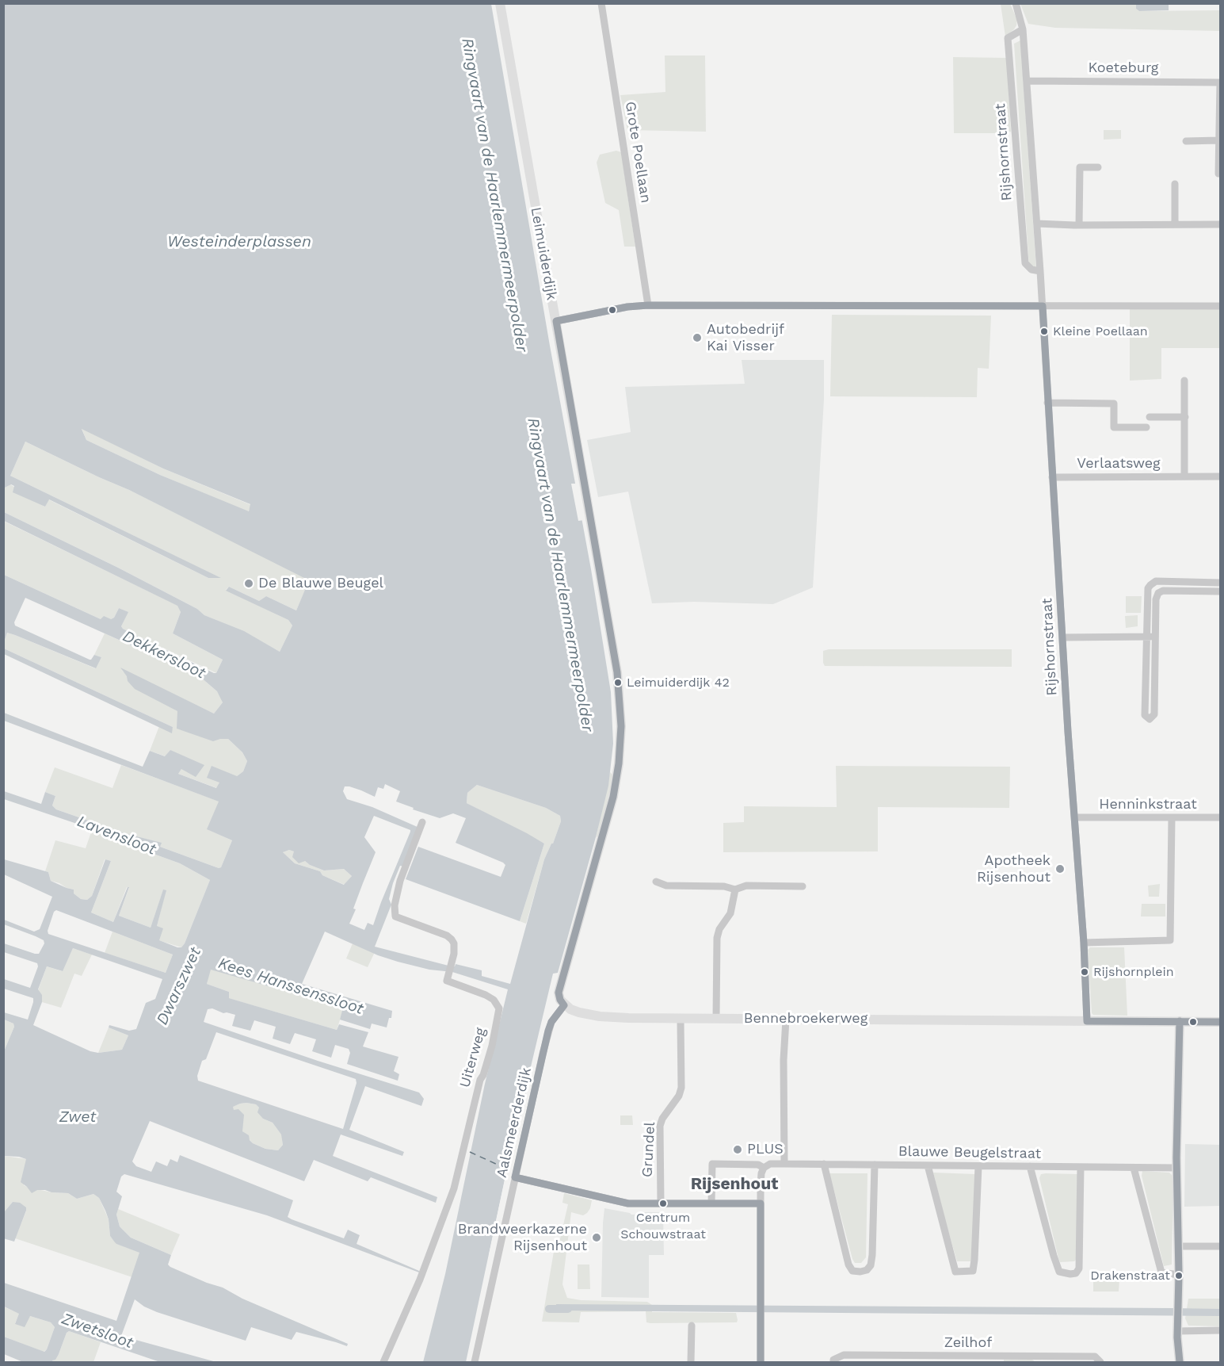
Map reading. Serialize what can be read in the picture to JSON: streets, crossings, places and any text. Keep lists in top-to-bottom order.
{
  "streets": {
    "street": [
      "Koeteburg",
      "Grote Poellaan",
      "Rijshornstraat",
      "Leimuiderdijk",
      "Verlaatsweg",
      "Henninkstraat",
      "Bennebroekerweg",
      "Uiterweg",
      "Aalsmeerderdijk",
      "Grundel",
      "Blauwe Beugelstraat",
      "Zeilhof"
    ]
  },
  "crossings": [
    ["Koeteburg", "Rijshornstraat"],
    ["Rijshornstraat", "Verlaatsweg"],
    ["Rijshornstraat", "Henninkstraat"],
    ["Rijshornstraat", "Bennebroekerweg"],
    ["Leimuiderdijk", "Bennebroekerweg"],
    ["Leimuiderdijk", "Aalsmeerderdijk"],
    ["Bennebroekerweg", "Aalsmeerderdijk"],
    ["Bennebroekerweg", "Grundel"]
  ],
  "districts": ["Rijsenhout"],
  "water": [
    "Ringvaart van de Haarlemmermeerpolder",
    "Westeinderplassen",
    "Dekkersloot",
    "Lavensloot",
    "Dwarszwet",
    "Kees Hanssenssloot",
    "Zwet",
    "Zwetsloot"
  ],
  "places": [
    "Kleine Poellaan",
    "Autobedrijf Kai Visser",
    "De Blauwe Beugel",
    "Leimuiderdijk 42",
    "Apotheek Rijsenhout",
    "Rijshornplein",
    "PLUS",
    "Centrum Schouwstraat",
    "Brandweerkazerne Rijsenhout",
    "Drakenstraat"
  ]
}
